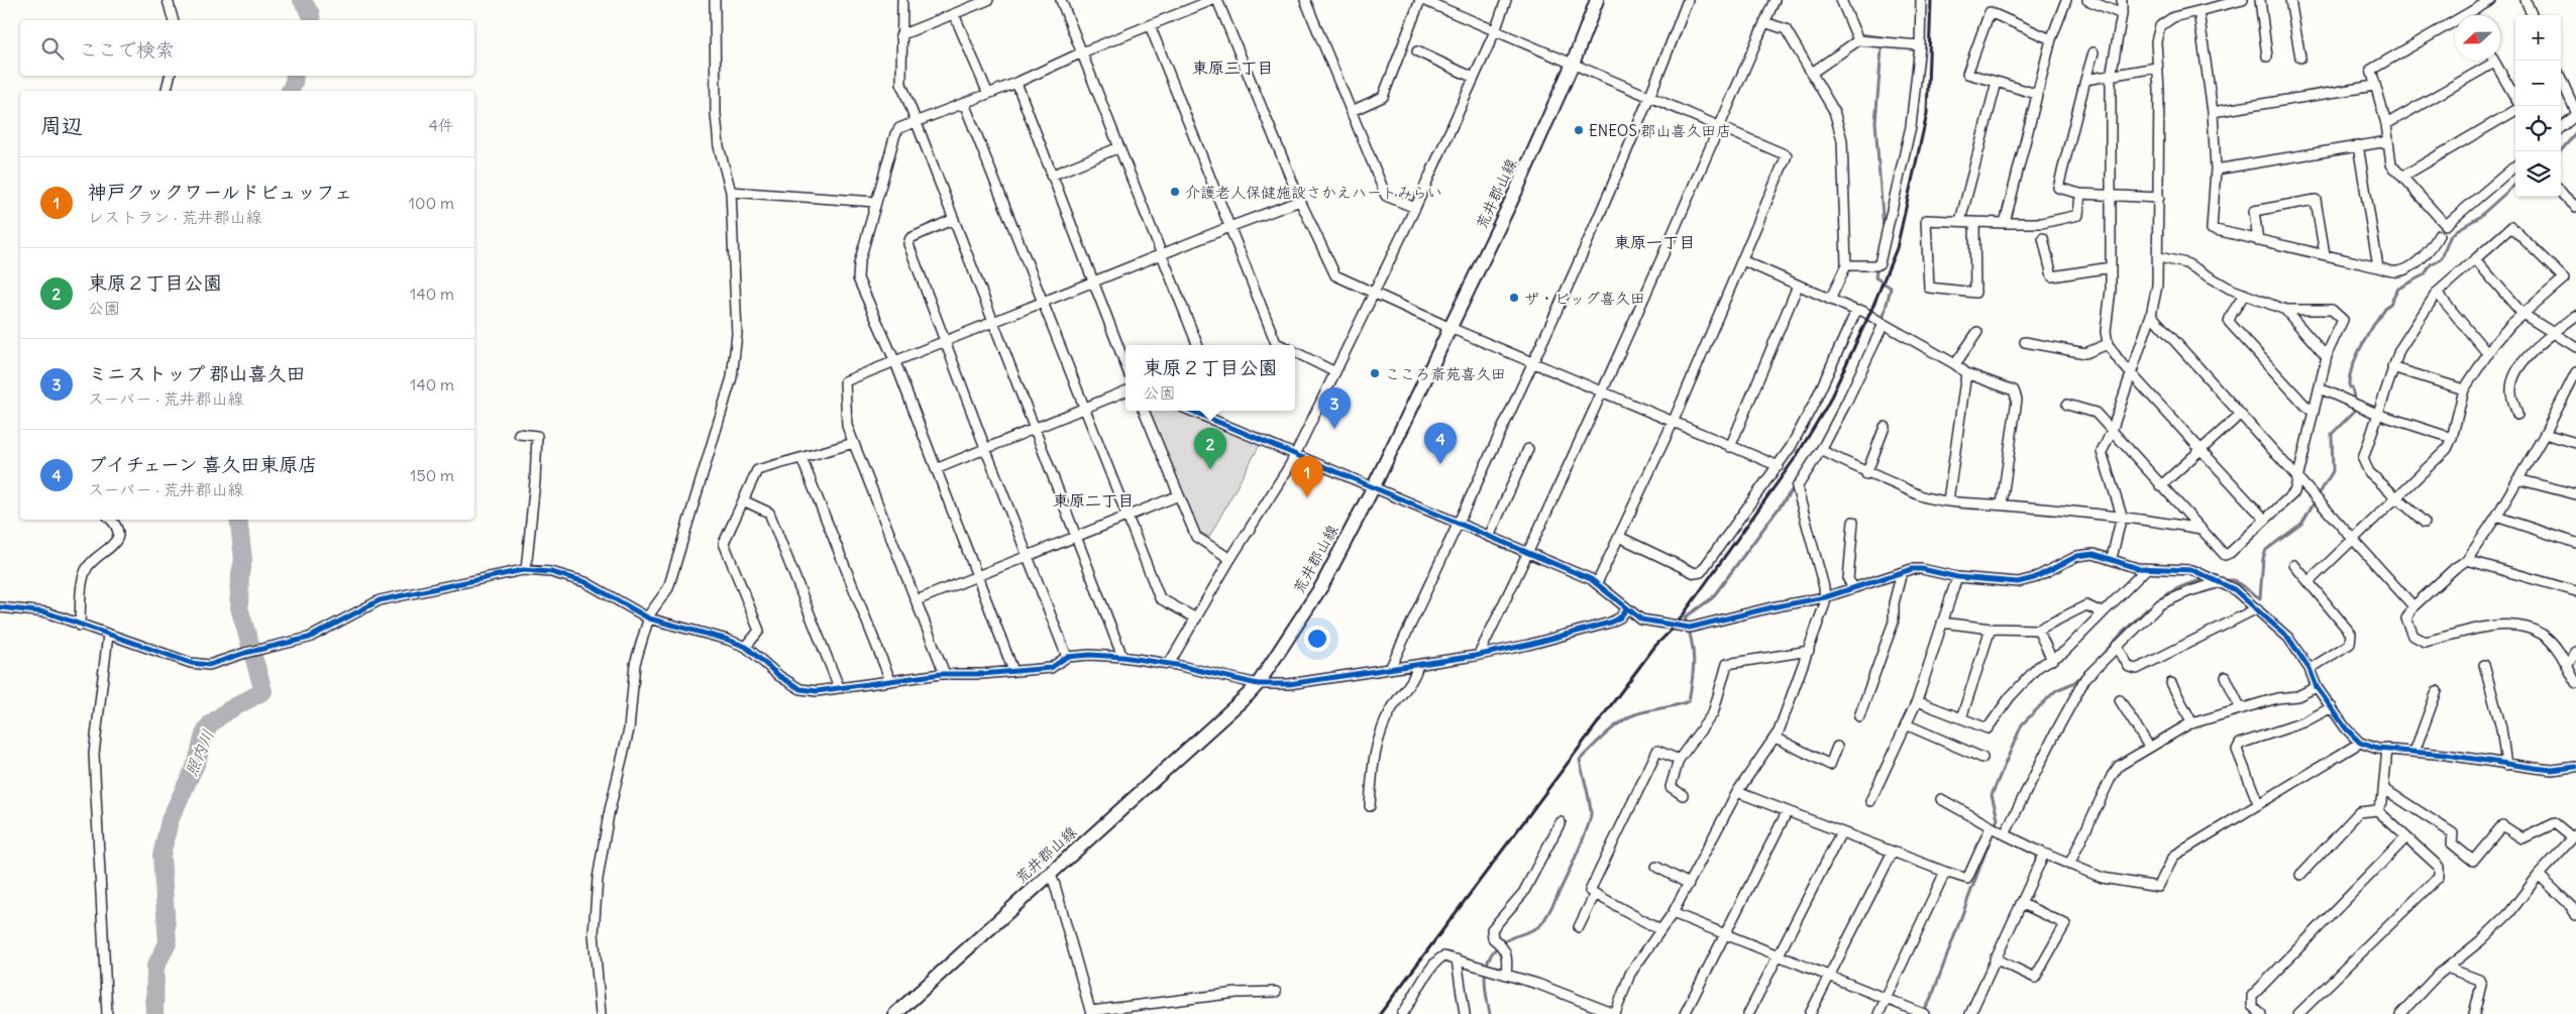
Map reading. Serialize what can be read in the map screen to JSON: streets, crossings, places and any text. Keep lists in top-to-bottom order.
{
  "streets": {
    "main road": ["荒井郡山線"]
  },
  "districts": ["東原三丁目", "東原一丁目", "東原二丁目"],
  "water": ["照内川"],
  "places": [
    "ENEOS 郡山喜久田店",
    "介護老人保健施設さかえハートみらい",
    "ザ・ビッグ喜久田",
    "こころ斎苑喜久田"
  ],
  "north": "left",
  "page": {
    "map_buttons": ["+", "−"],
    "search": "ここで検索",
    "heading": ["周辺", "4件"],
    "list": [
      {
        "mark": "1",
        "name": "神戸クックワールドビュッフェ",
        "note": "レストラン · 荒井郡山線",
        "value": "100 m"
      },
      {
        "mark": "2",
        "name": "東原２丁目公園",
        "note": "公園",
        "value": "140 m"
      },
      {
        "mark": "3",
        "name": "ミニストップ 郡山喜久田",
        "note": "スーパー · 荒井郡山線",
        "value": "140 m"
      },
      {
        "mark": "4",
        "name": "ブイチェーン 喜久田東原店",
        "note": "スーパー · 荒井郡山線",
        "value": "150 m"
      }
    ],
    "popup": ["東原２丁目公園", "公園"],
    "pins": [
      "3",
      "4",
      "2",
      "1"
    ]
  }
}
